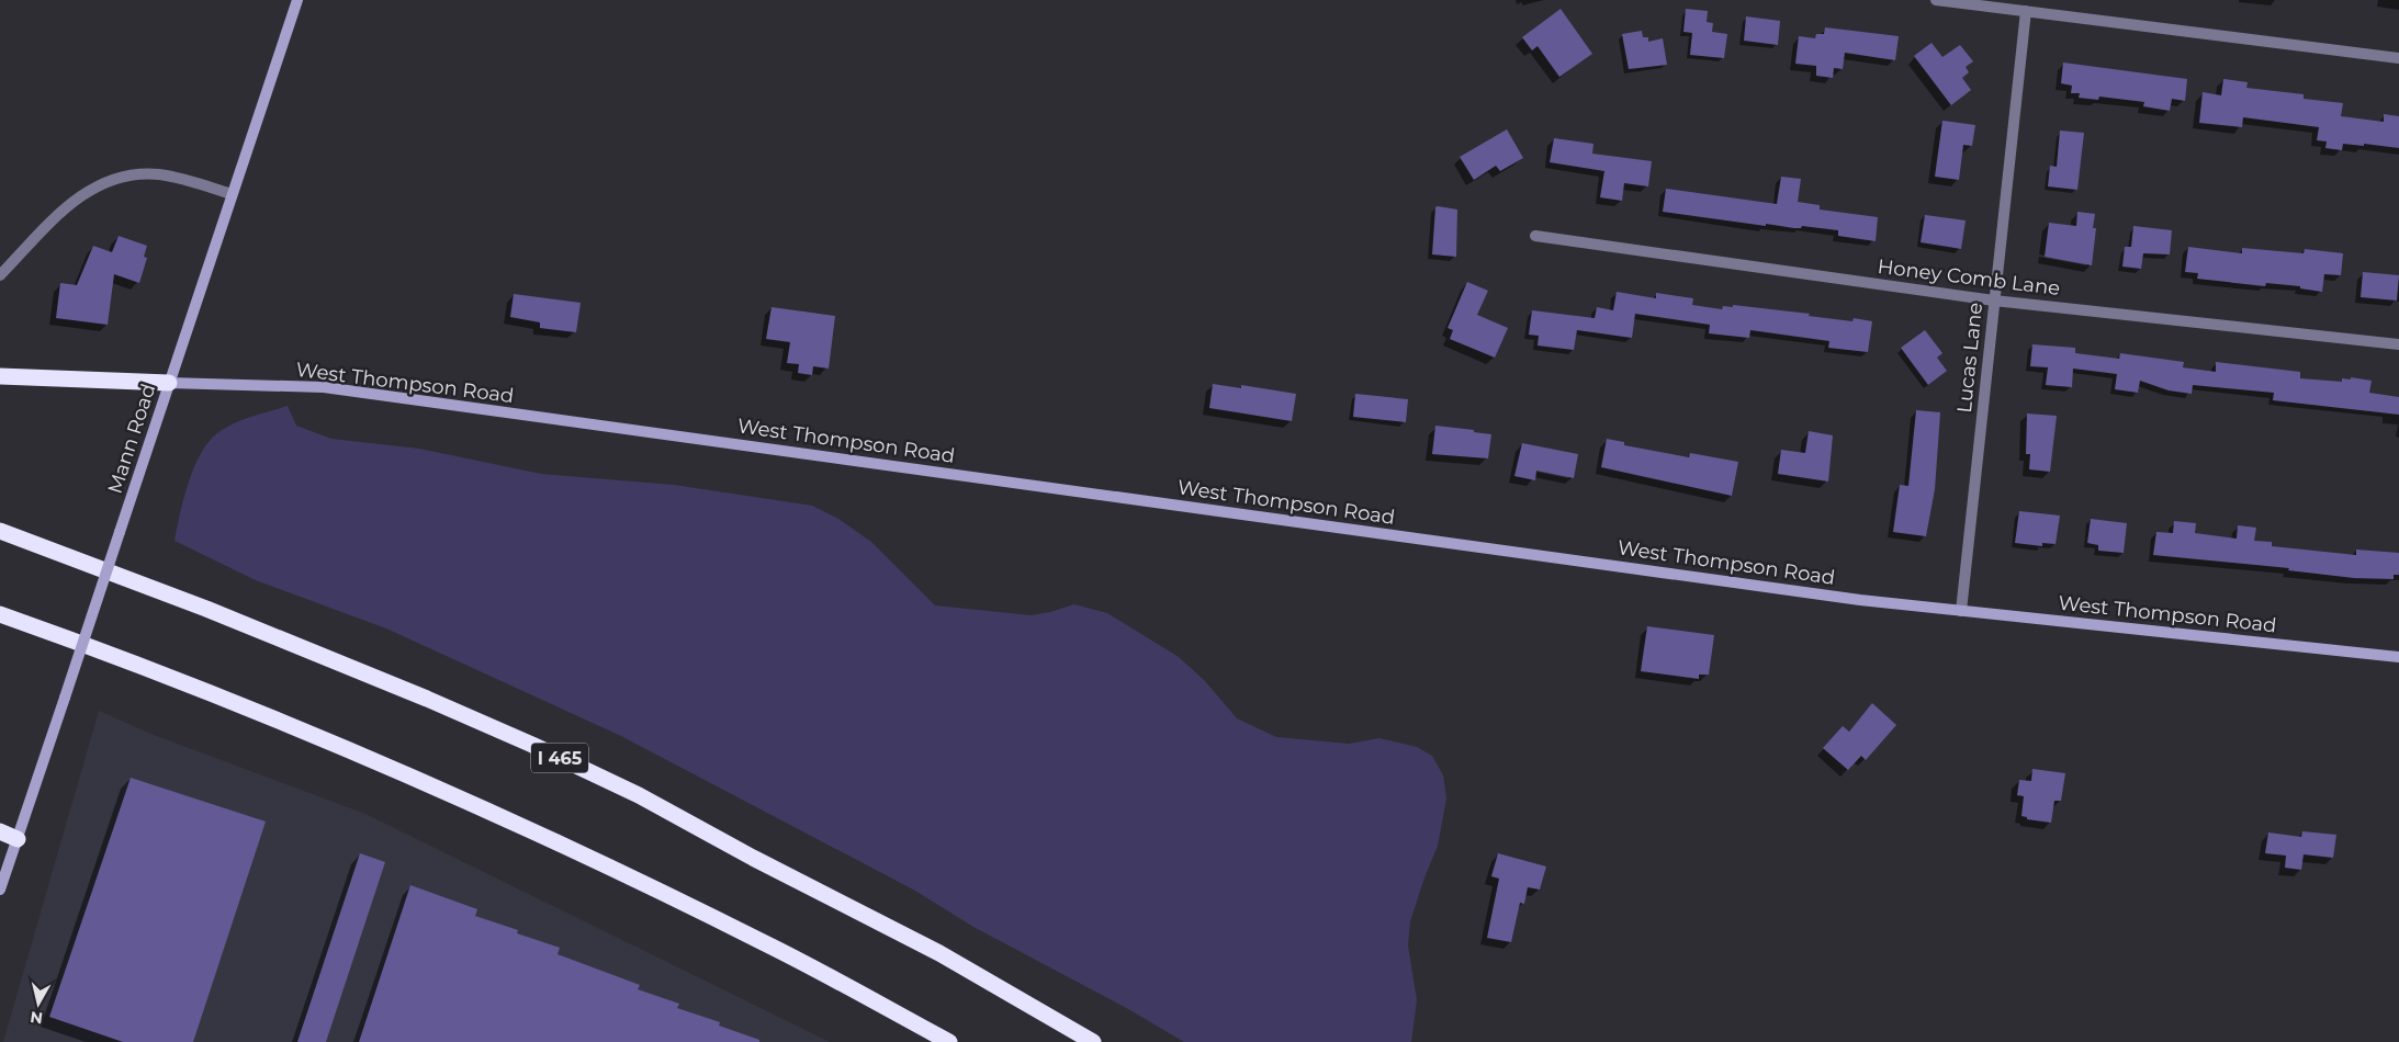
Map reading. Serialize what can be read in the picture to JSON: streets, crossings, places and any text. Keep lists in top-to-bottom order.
{
  "streets": {
    "highway": ["I 465"],
    "main road": ["West Thompson Road", "Mann Road"],
    "street": ["Honey Comb Lane", "Lucas Lane"]
  },
  "crossings": [
    ["Honey Comb Lane", "Lucas Lane"],
    ["Lucas Lane", "West Thompson Road"],
    ["West Thompson Road", "Mann Road"]
  ],
  "north": "bottom"
}
